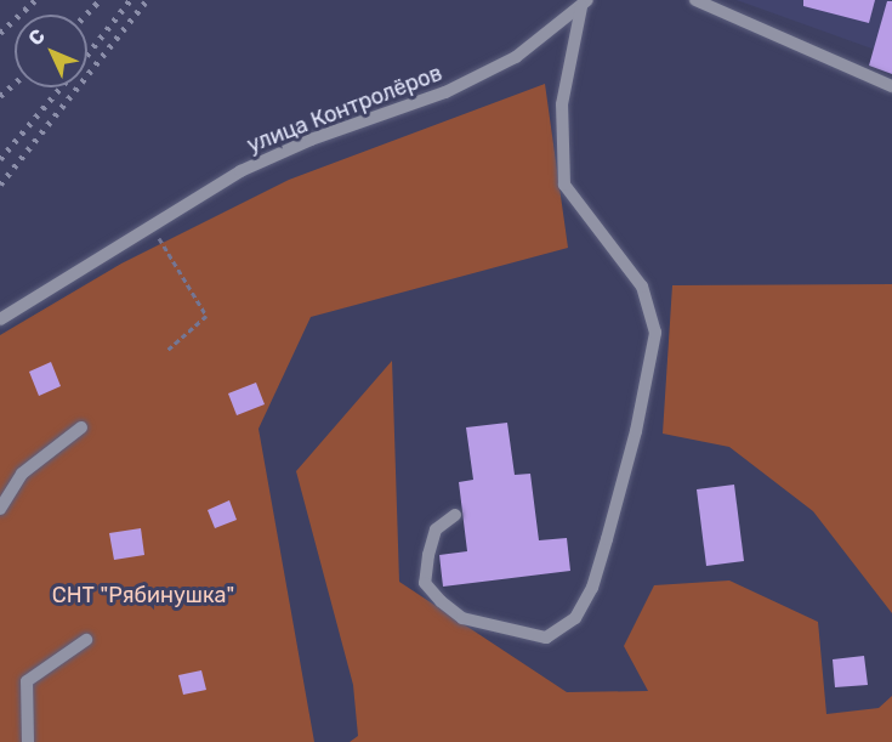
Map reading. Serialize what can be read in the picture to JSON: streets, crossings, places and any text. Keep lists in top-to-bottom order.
{
  "streets": {
    "street": ["улица Контролёров"]
  },
  "parks": ["СНТ \"Рябинушка\""],
  "north": "top left"
}
